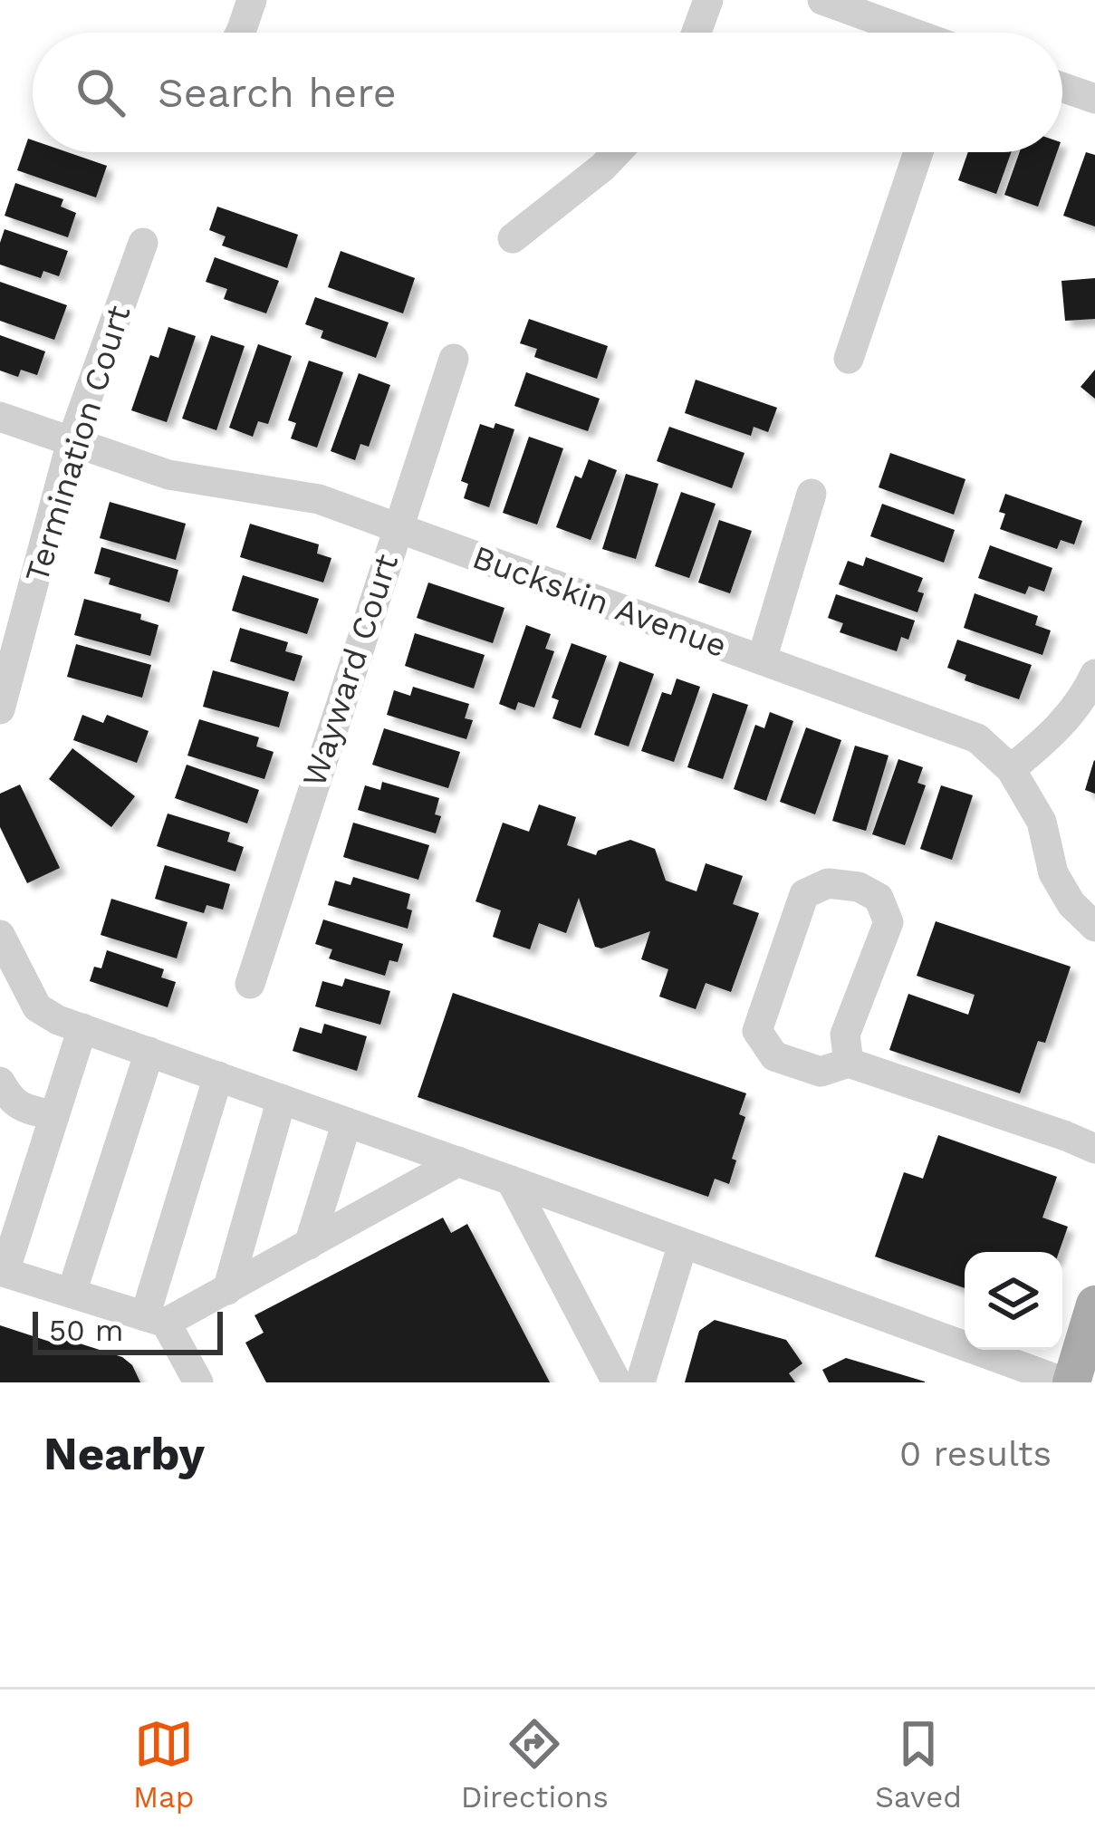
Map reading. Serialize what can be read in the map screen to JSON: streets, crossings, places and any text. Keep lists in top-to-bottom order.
{
  "streets": {
    "street": ["Termination Court", "Buckskin Avenue", "Wayward Court"]
  },
  "crossings": [
    ["Termination Court", "Buckskin Avenue"],
    ["Buckskin Avenue", "Wayward Court"]
  ],
  "scale_bar": "50 m",
  "page": {
    "search": "Search here",
    "scale": "50 m",
    "heading": ["Nearby", "0 results"],
    "nav": ["Map", "Directions", "Saved"]
  }
}
